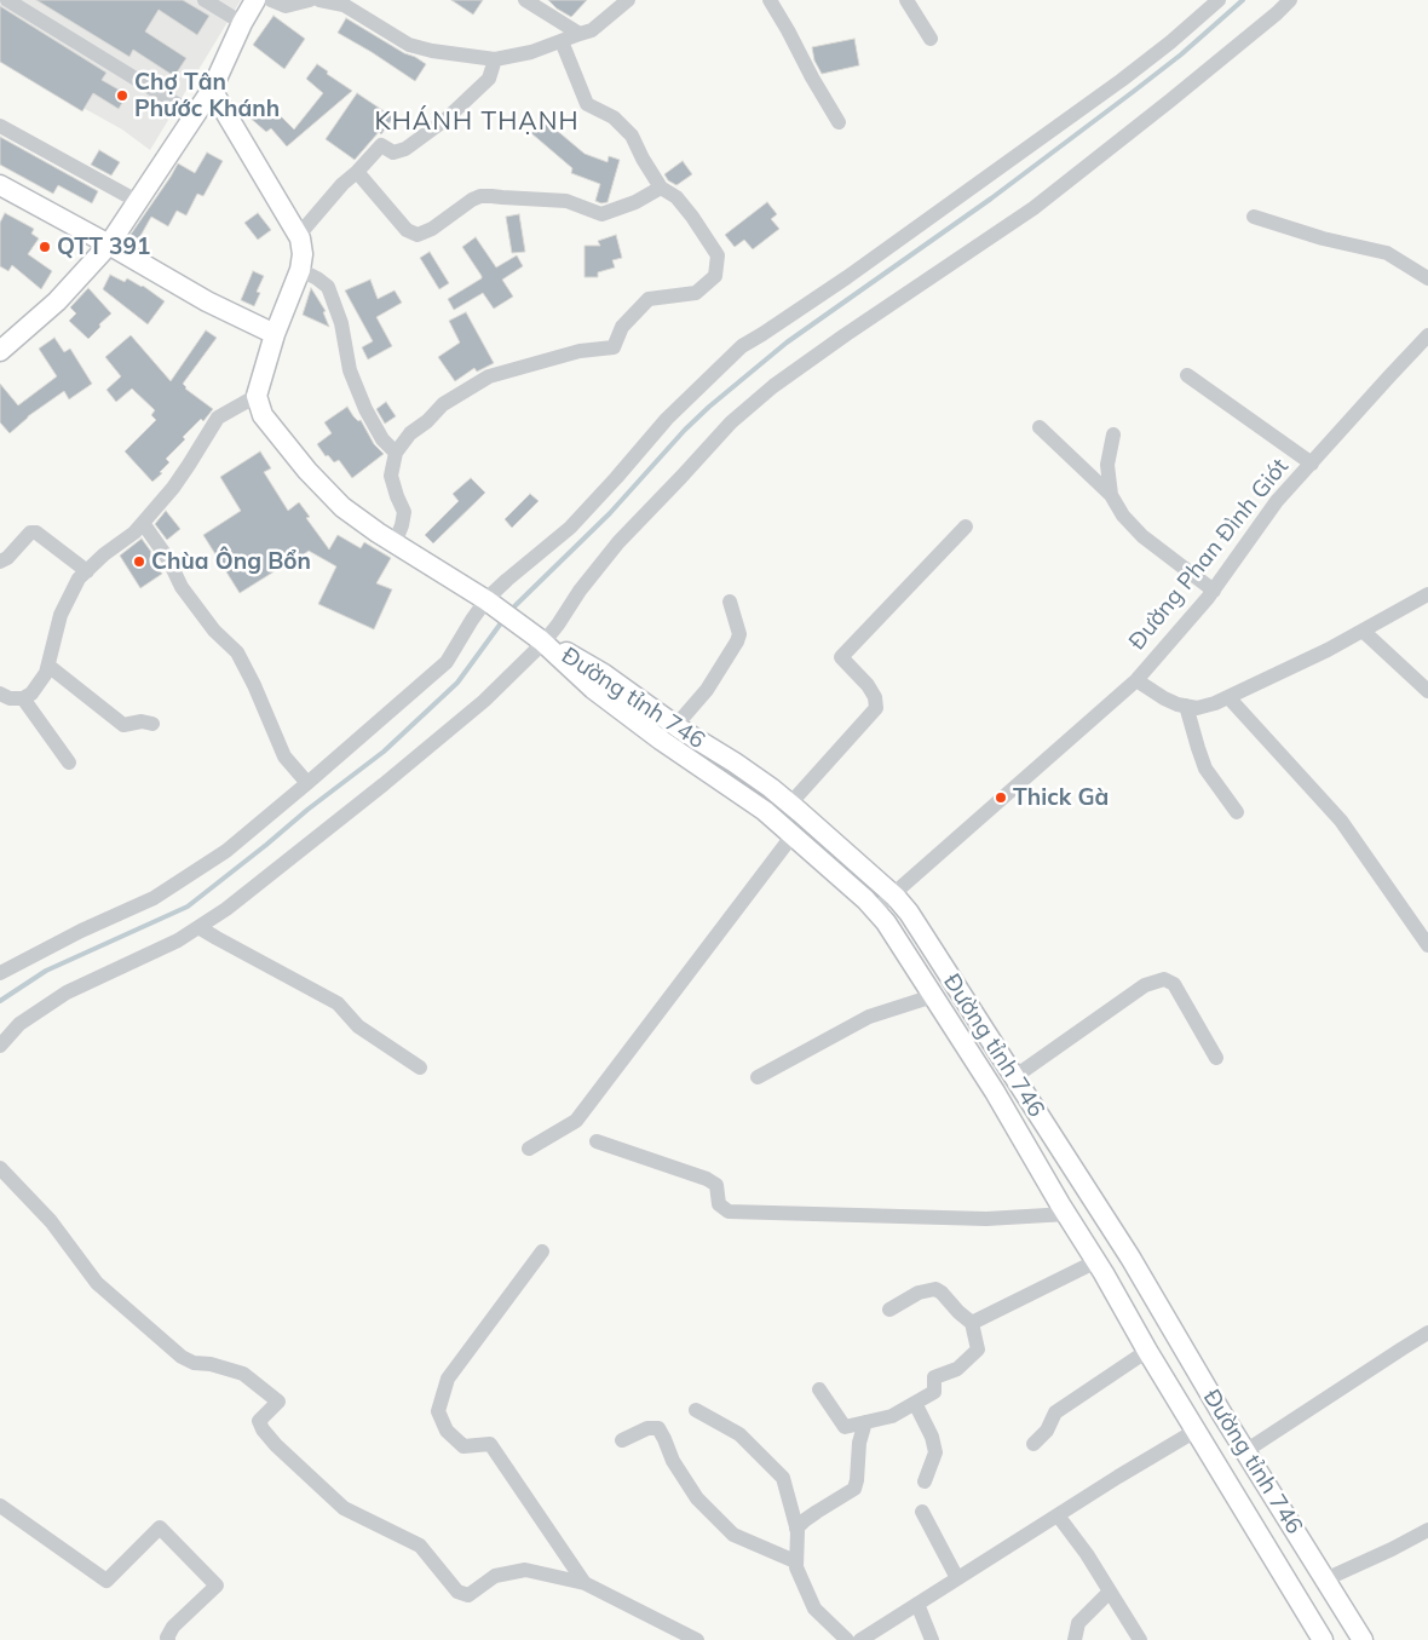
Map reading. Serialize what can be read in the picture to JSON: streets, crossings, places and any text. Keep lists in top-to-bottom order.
{
  "streets": {
    "main road": ["Đường tỉnh 746"],
    "street": ["Đường Phan Đình Giót"]
  },
  "crossings": [
    ["Đường Phan Đình Giót", "Đường tỉnh 746"]
  ],
  "districts": ["KHÁNH THẠNH"],
  "places": [
    "Chợ Tân Phước Khánh",
    "QTT 391",
    "Chùa Ông Bổn",
    "Thick Gà"
  ]
}
